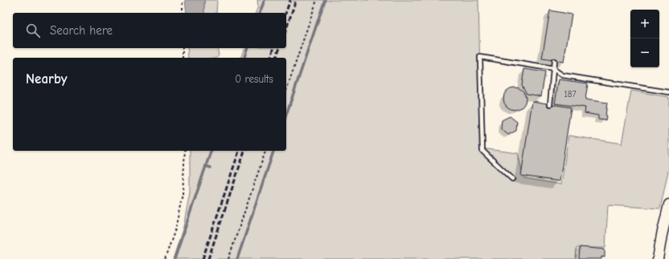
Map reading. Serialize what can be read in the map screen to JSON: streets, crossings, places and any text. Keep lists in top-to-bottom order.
{
  "house_numbers": ["187"],
  "page": {
    "map_buttons": ["+", "−"],
    "search": "Search here",
    "heading": ["Nearby", "0 results"]
  }
}
